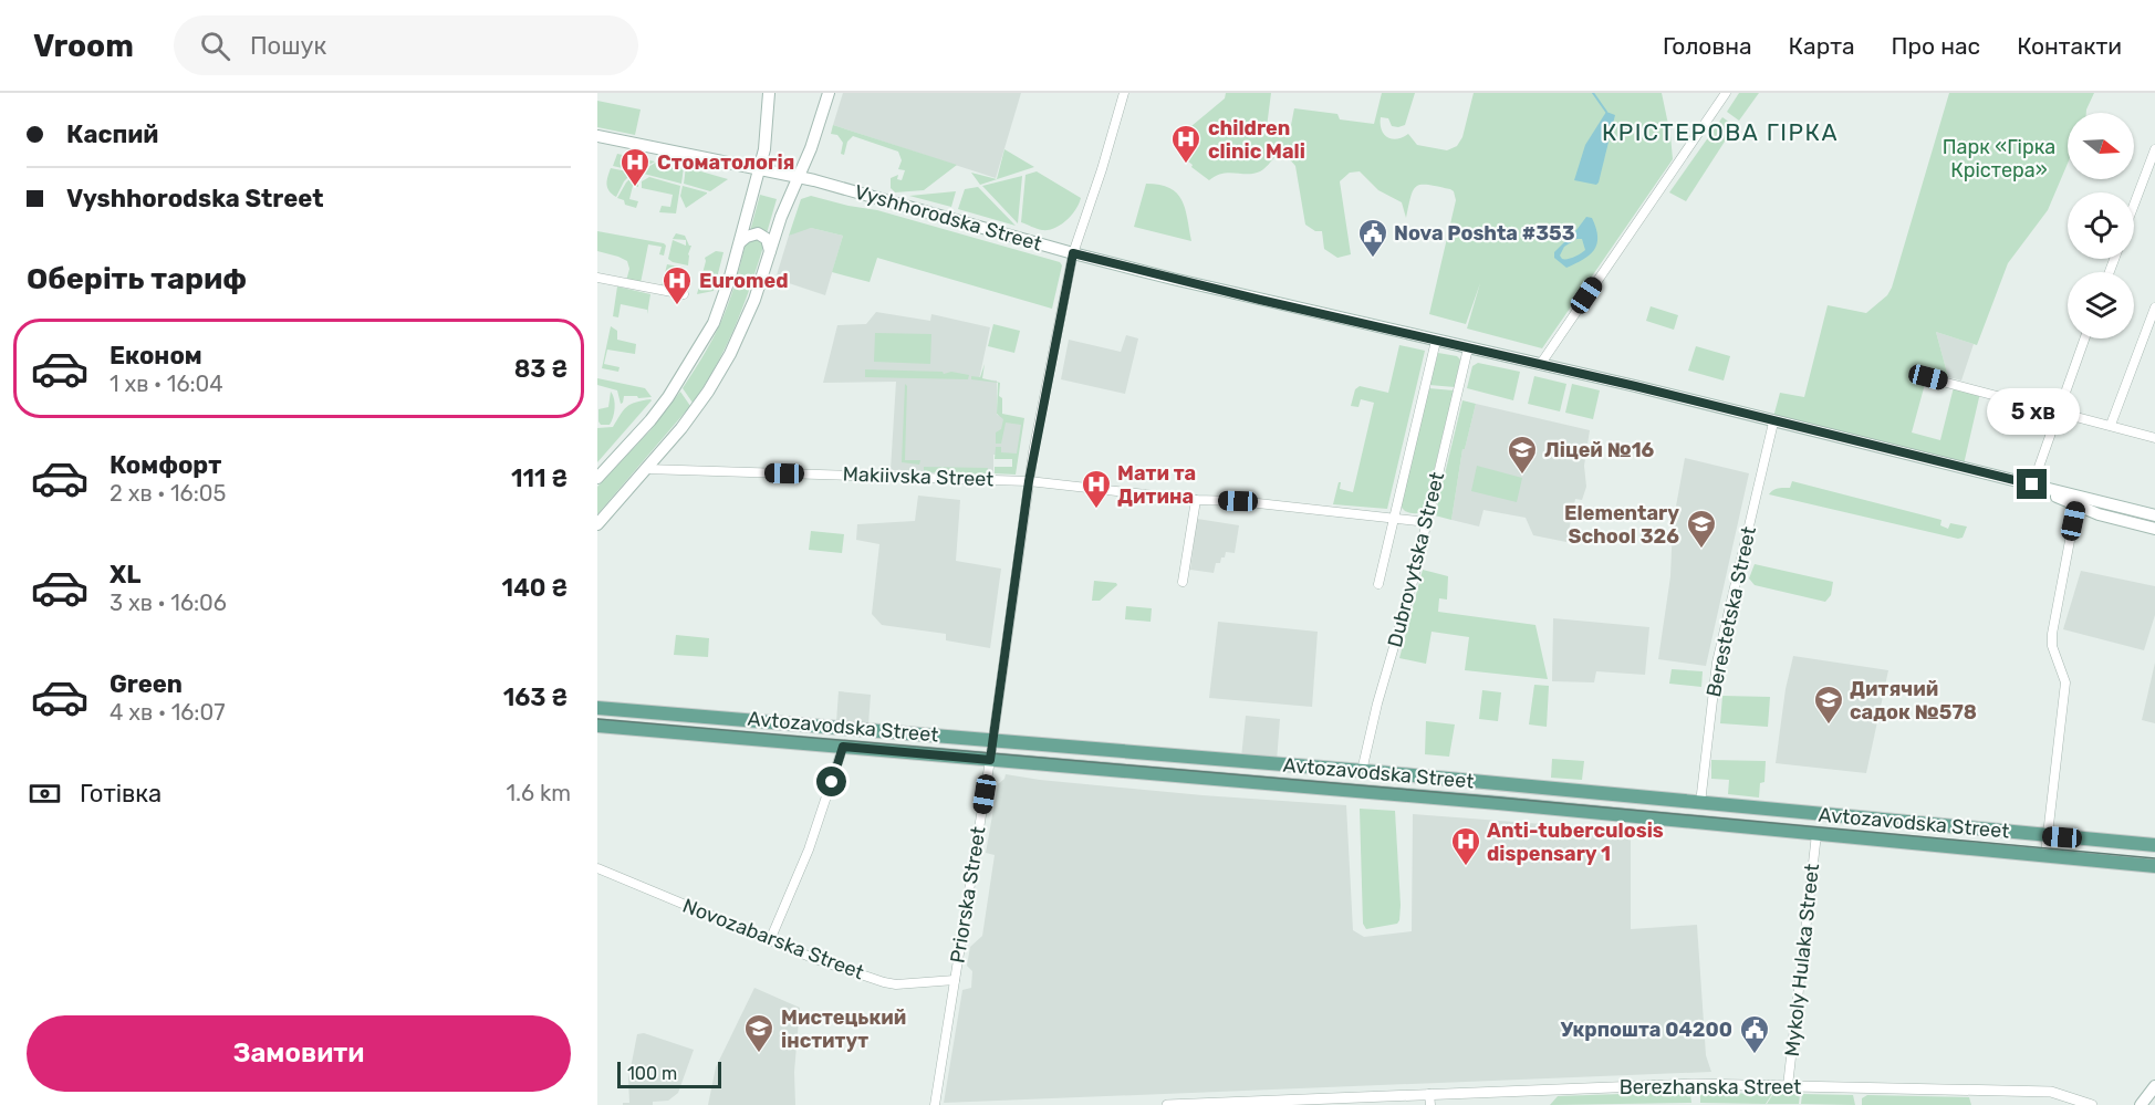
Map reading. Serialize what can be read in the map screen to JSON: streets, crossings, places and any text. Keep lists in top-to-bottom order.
{
  "streets": {
    "main road": ["Vyshhorodska Street", "Avtozavodska Street"],
    "street": [
      "Makiivska Street",
      "Dubrovytska Street",
      "Berestetska Street",
      "Priorska Street",
      "Novozabarska Street",
      "Mykoly Hulaka Street",
      "Berezhanska Street"
    ]
  },
  "crossings": [
    ["Vyshhorodska Street", "Dubrovytska Street"],
    ["Vyshhorodska Street", "Berestetska Street"],
    ["Vyshhorodska Street", "Priorska Street"],
    ["Makiivska Street", "Dubrovytska Street"],
    ["Makiivska Street", "Priorska Street"],
    ["Dubrovytska Street", "Avtozavodska Street"],
    ["Berestetska Street", "Avtozavodska Street"],
    ["Avtozavodska Street", "Priorska Street"],
    ["Avtozavodska Street", "Mykoly Hulaka Street"],
    ["Priorska Street", "Novozabarska Street"],
    ["Mykoly Hulaka Street", "Berezhanska Street"]
  ],
  "districts": ["КРІСТЕРОВА ГІРКА"],
  "parks": ["Парк «Гірка Крістера»"],
  "places": {
    "hospital": [
      "children clinic Mali",
      "Стоматологія",
      "Euromed",
      "Мати та Дитина",
      "Anti-tuberculosis dispensary 1"
    ],
    "public building": ["Nova Poshta #353", "Укрпошта 04200"],
    "school or university": [
      "Ліцей №16",
      "Elementary School 326",
      "Дитячий садок №578",
      "Мистецький інститут"
    ]
  },
  "scale_bar": "100 m",
  "north": "right",
  "page": {
    "header": "Vroom",
    "search": "Пошук",
    "nav": [
      "Головна",
      "Карта",
      "Про нас",
      "Контакти"
    ],
    "banner": ["Каспий", "Vyshhorodska Street"],
    "heading": "Оберіть тариф",
    "list": [
      {
        "name": "Економ",
        "note": "1 хв · 16:04",
        "value": "83 ₴"
      },
      {
        "name": "Комфорт",
        "note": "2 хв · 16:05",
        "value": "111 ₴"
      },
      {
        "name": "XL",
        "note": "3 хв · 16:06",
        "value": "140 ₴"
      },
      {
        "name": "Green",
        "note": "4 хв · 16:07",
        "value": "163 ₴"
      }
    ],
    "bubble": "5 хв",
    "pay": ["Готівка", "1.6 km"],
    "buttons": "Замовити",
    "scale": "100 m"
  }
}
